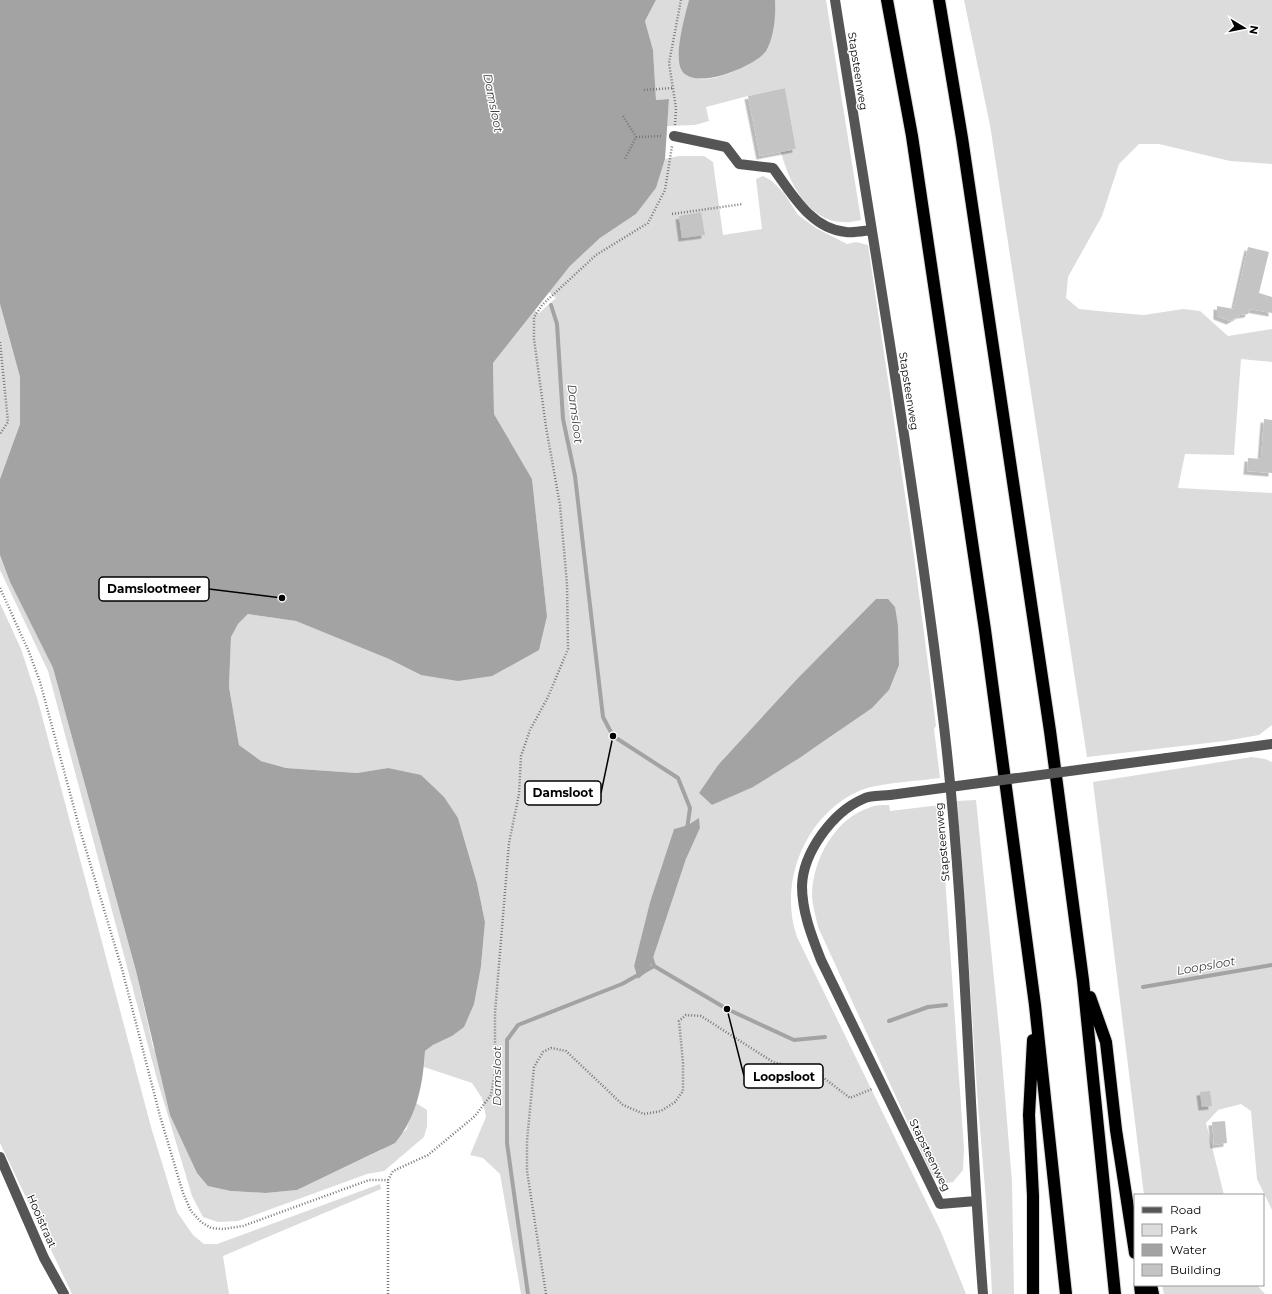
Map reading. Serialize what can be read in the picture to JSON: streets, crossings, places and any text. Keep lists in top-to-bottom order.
{
  "streets": {
    "street": ["Stapsteenweg", "Hooistraat"]
  },
  "water": ["Damsloot", "Loopsloot"],
  "places": ["Damslootmeer", "Damsloot", "Loopsloot"],
  "legend": [
    "Road",
    "Park",
    "Water",
    "Building"
  ],
  "north": "right"
}
